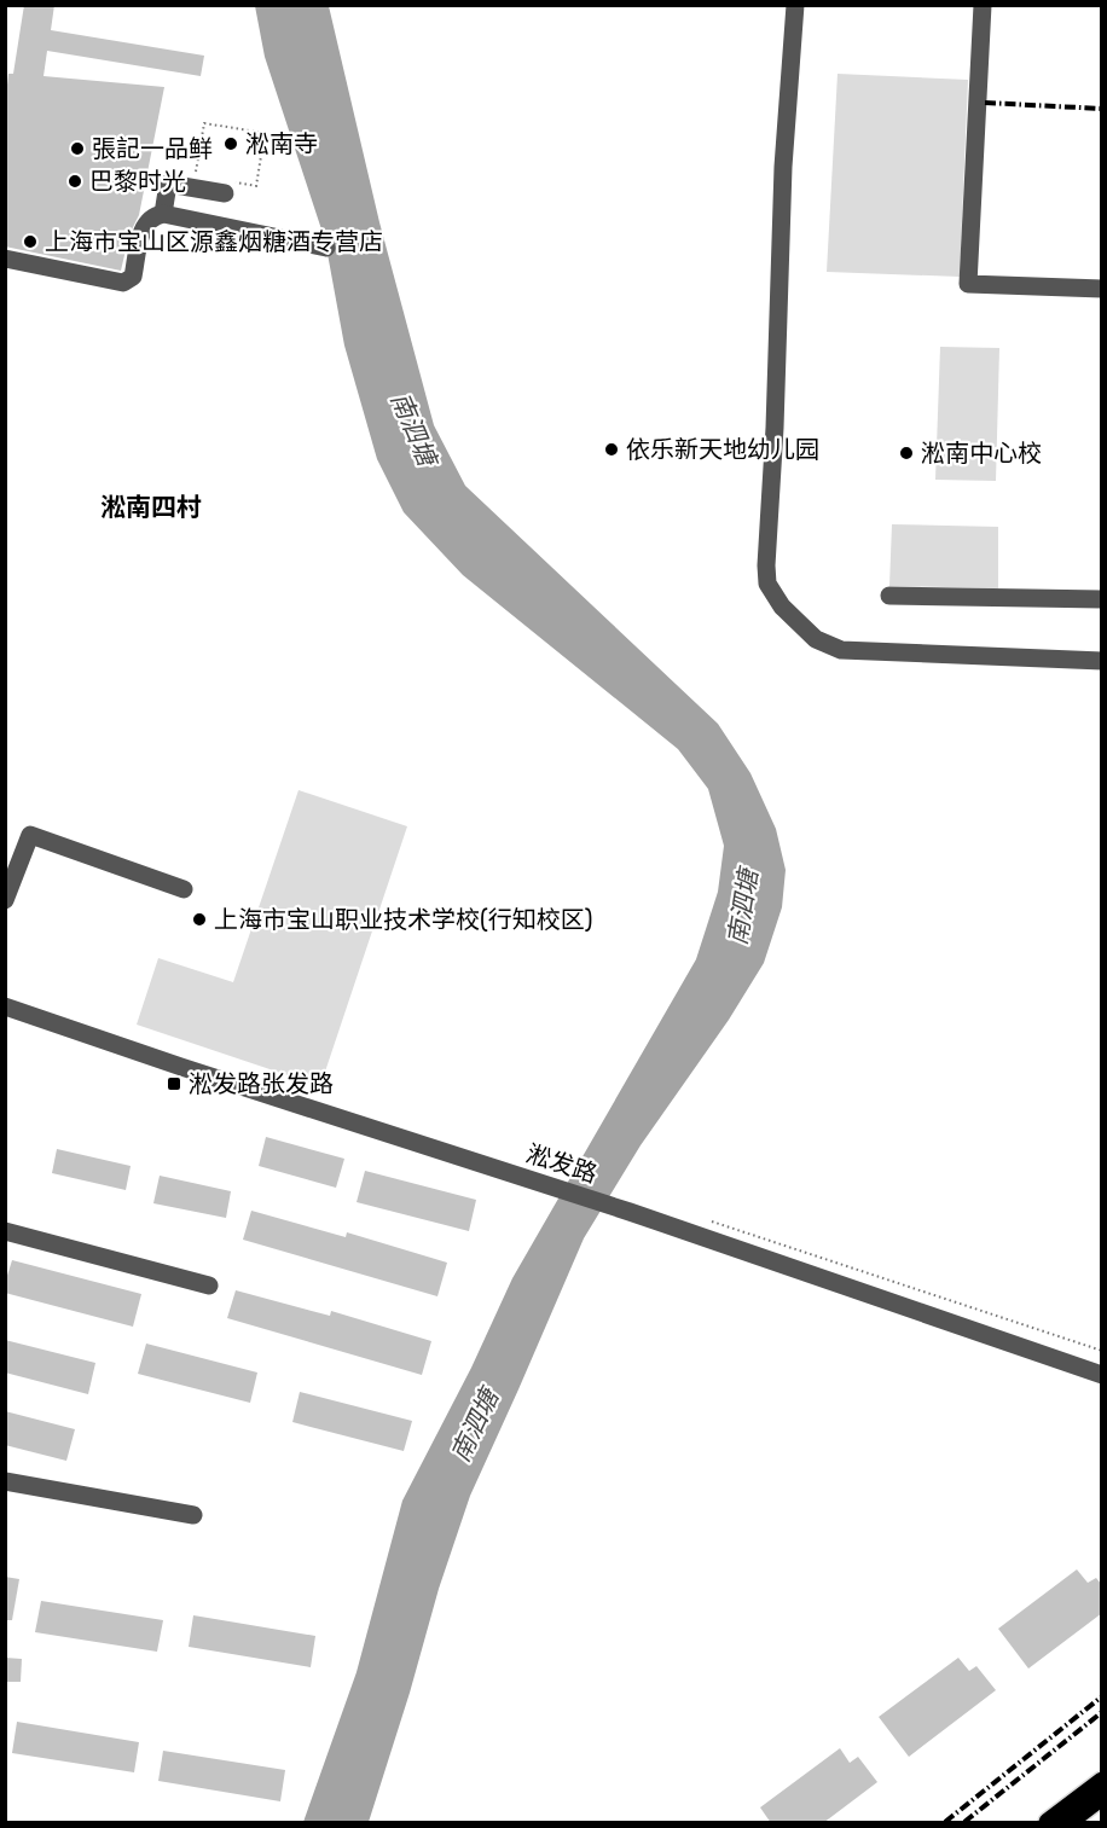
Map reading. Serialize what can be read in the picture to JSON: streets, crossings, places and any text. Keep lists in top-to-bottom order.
{
  "streets": {
    "street": ["淞发路"]
  },
  "districts": ["淞南四村"],
  "water": ["南泗塘"],
  "places": {
    "other": [
      "淞南寺",
      "張記一品鲜",
      "巴黎时光",
      "上海市宝山区源鑫烟糖酒专营店",
      "依乐新天地幼儿园",
      "淞南中心校",
      "上海市宝山职业技术学校(行知校区)"
    ],
    "transit": ["淞发路张发路"]
  }
}
